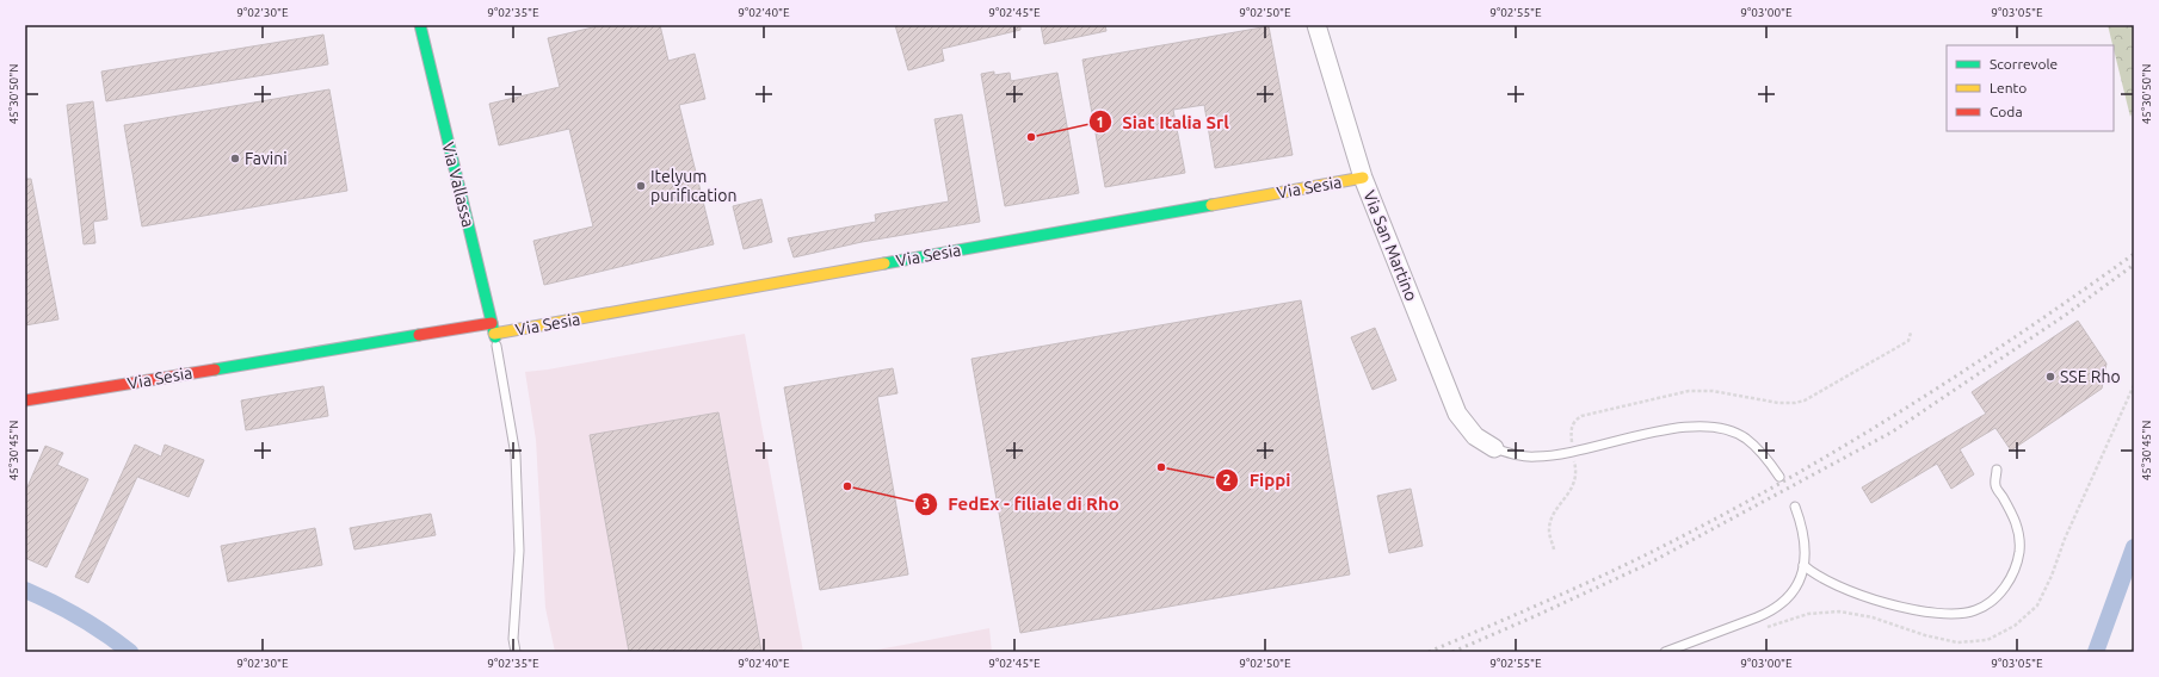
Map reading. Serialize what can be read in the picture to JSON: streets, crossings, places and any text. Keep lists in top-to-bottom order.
{
  "streets": {
    "street": ["Via Vallassa", "Via Sesia", "Via San Martino"]
  },
  "crossings": [
    ["Via Vallassa", "Via Sesia"],
    ["Via Sesia", "Via San Martino"]
  ],
  "places": [
    "Siat Italia Srl",
    "Favini",
    "Itelyum purification",
    "SSE Rho",
    "Fippi",
    "FedEx - filiale di Rho"
  ],
  "legend": ["Scorrevole", "Lento", "Coda"],
  "coordinates": [
    "9°02'30\"E",
    "9°02'35\"E",
    "9°02'40\"E",
    "9°02'45\"E",
    "9°02'50\"E",
    "9°02'55\"E",
    "9°03'00\"E",
    "9°03'05\"E",
    "45°30'50\"N",
    "45°30'45\"N"
  ]
}
